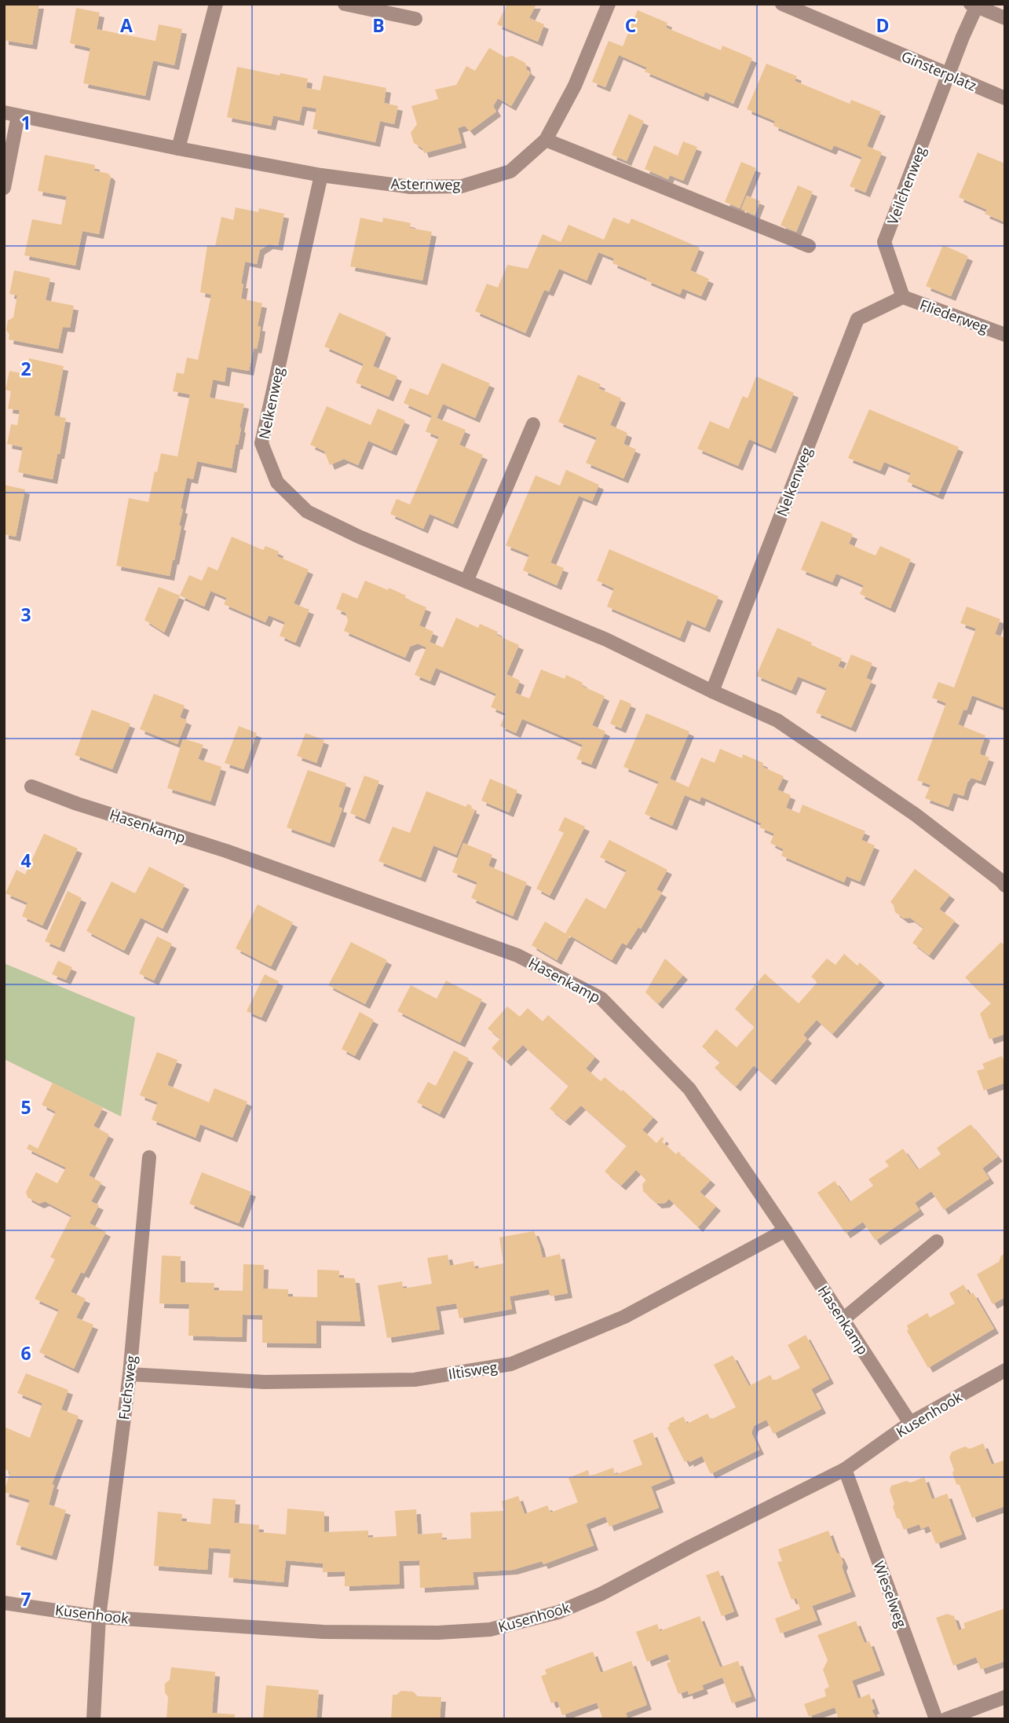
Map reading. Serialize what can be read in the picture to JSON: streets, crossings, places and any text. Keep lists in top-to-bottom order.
{
  "streets": {
    "street": [
      "Ginsterplatz",
      "Asternweg",
      "Veilchenweg",
      "Fliederweg",
      "Nelkenweg",
      "Hasenkamp",
      "Iltisweg",
      "Fuchsweg",
      "Kusenhook",
      "Wieselweg"
    ]
  },
  "crossings": [
    ["Ginsterplatz", "Veilchenweg"],
    ["Asternweg", "Nelkenweg"],
    ["Veilchenweg", "Fliederweg"],
    ["Veilchenweg", "Nelkenweg"],
    ["Fliederweg", "Nelkenweg"],
    ["Hasenkamp", "Iltisweg"],
    ["Hasenkamp", "Kusenhook"],
    ["Iltisweg", "Fuchsweg"],
    ["Fuchsweg", "Kusenhook"],
    ["Kusenhook", "Wieselweg"]
  ],
  "grid": {
    "columns": [
      "A",
      "B",
      "C",
      "D"
    ],
    "rows": [
      "1",
      "2",
      "3",
      "4",
      "5",
      "6",
      "7"
    ]
  }
}
